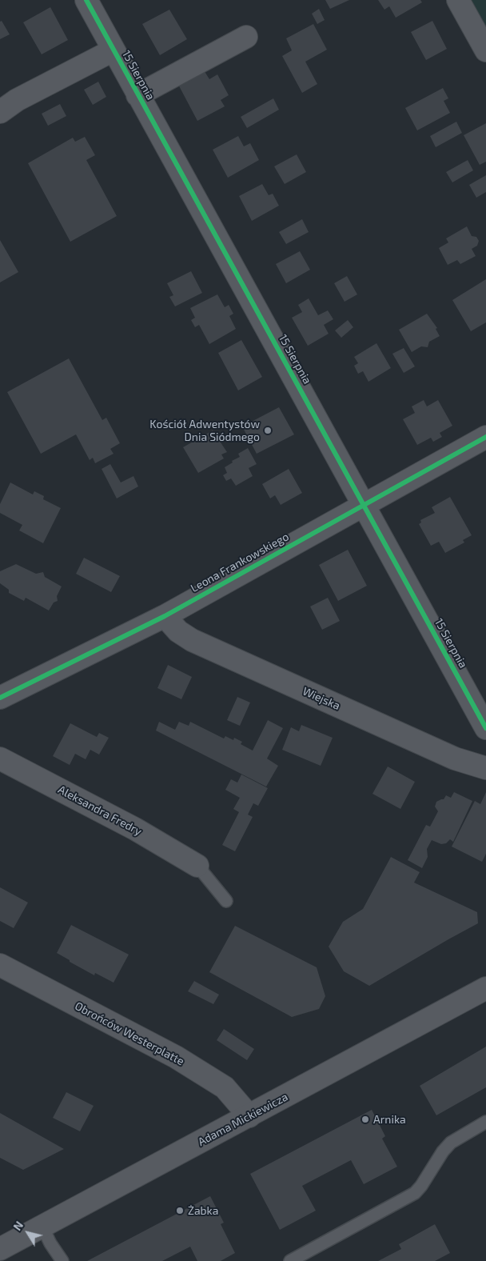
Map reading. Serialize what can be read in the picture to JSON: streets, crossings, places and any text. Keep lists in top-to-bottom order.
{
  "streets": {
    "street": [
      "15 Sierpnia",
      "Leona Frankowskiego",
      "Wiejska",
      "Aleksandra Fredry",
      "Obrońców Westerplatte",
      "Adama Mickiewicza"
    ]
  },
  "crossings": [
    ["15 Sierpnia", "Leona Frankowskiego"],
    ["Leona Frankowskiego", "Wiejska"],
    ["Obrońców Westerplatte", "Adama Mickiewicza"]
  ],
  "places": ["Kościół Adwentystów Dnia Siódmego", "Arnika", "Żabka"],
  "north": "top left"
}
